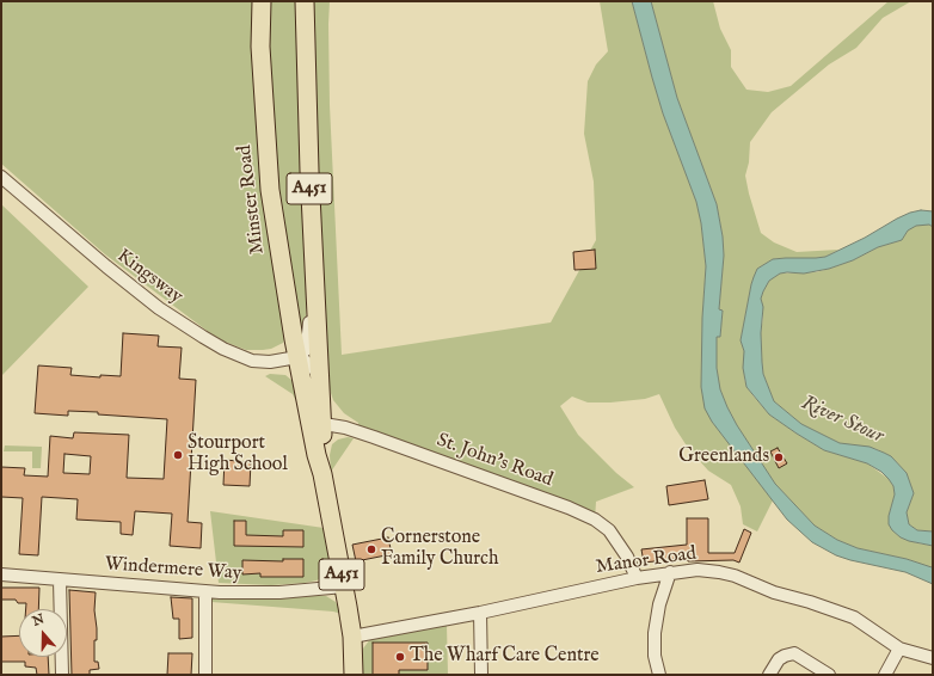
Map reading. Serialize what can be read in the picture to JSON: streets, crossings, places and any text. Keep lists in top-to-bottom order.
{
  "streets": {
    "main road": ["A451", "Minster Road"],
    "street": [
      "Kingsway",
      "St. John's Road",
      "Manor Road",
      "Windermere Way"
    ]
  },
  "crossings": [
    ["Minster Road", "Kingsway"],
    ["Minster Road", "St. John's Road"],
    ["Minster Road", "Manor Road"],
    ["Minster Road", "Windermere Way"],
    ["St. John's Road", "Manor Road"]
  ],
  "water": ["River Stour"],
  "places": [
    "Stourport High School",
    "Greenlands",
    "Cornerstone Family Church",
    "The Wharf Care Centre"
  ],
  "north": "top"
}
